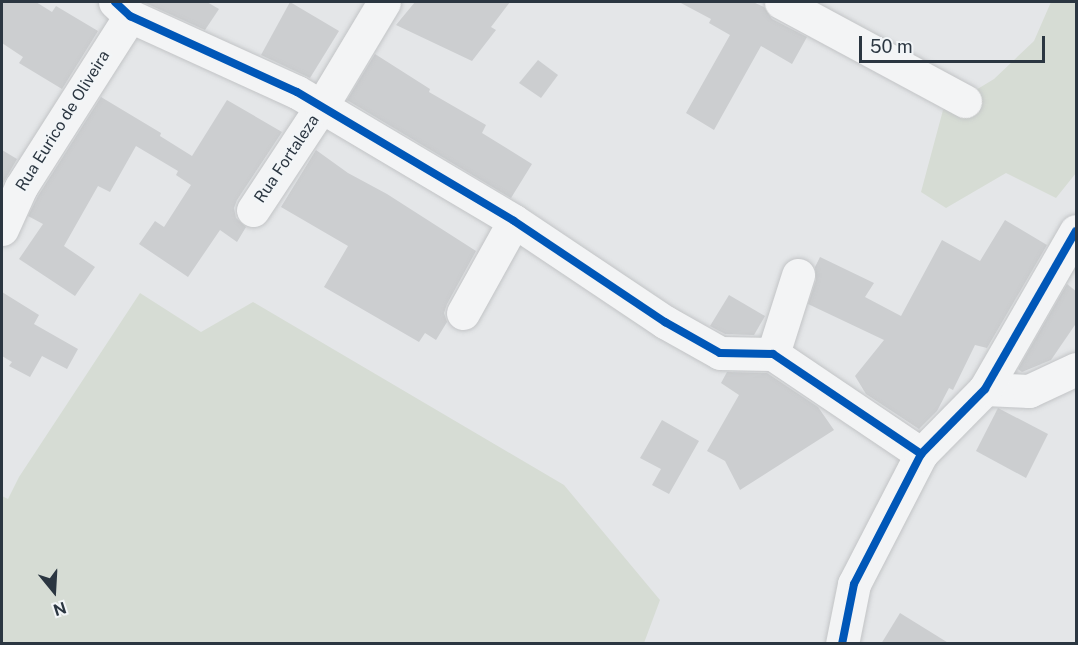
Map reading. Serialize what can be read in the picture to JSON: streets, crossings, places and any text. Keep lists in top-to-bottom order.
{
  "streets": {
    "street": ["Rua Eurico de Oliveira", "Rua Fortaleza"]
  },
  "scale_bar": "50 m",
  "north": "bottom"
}
